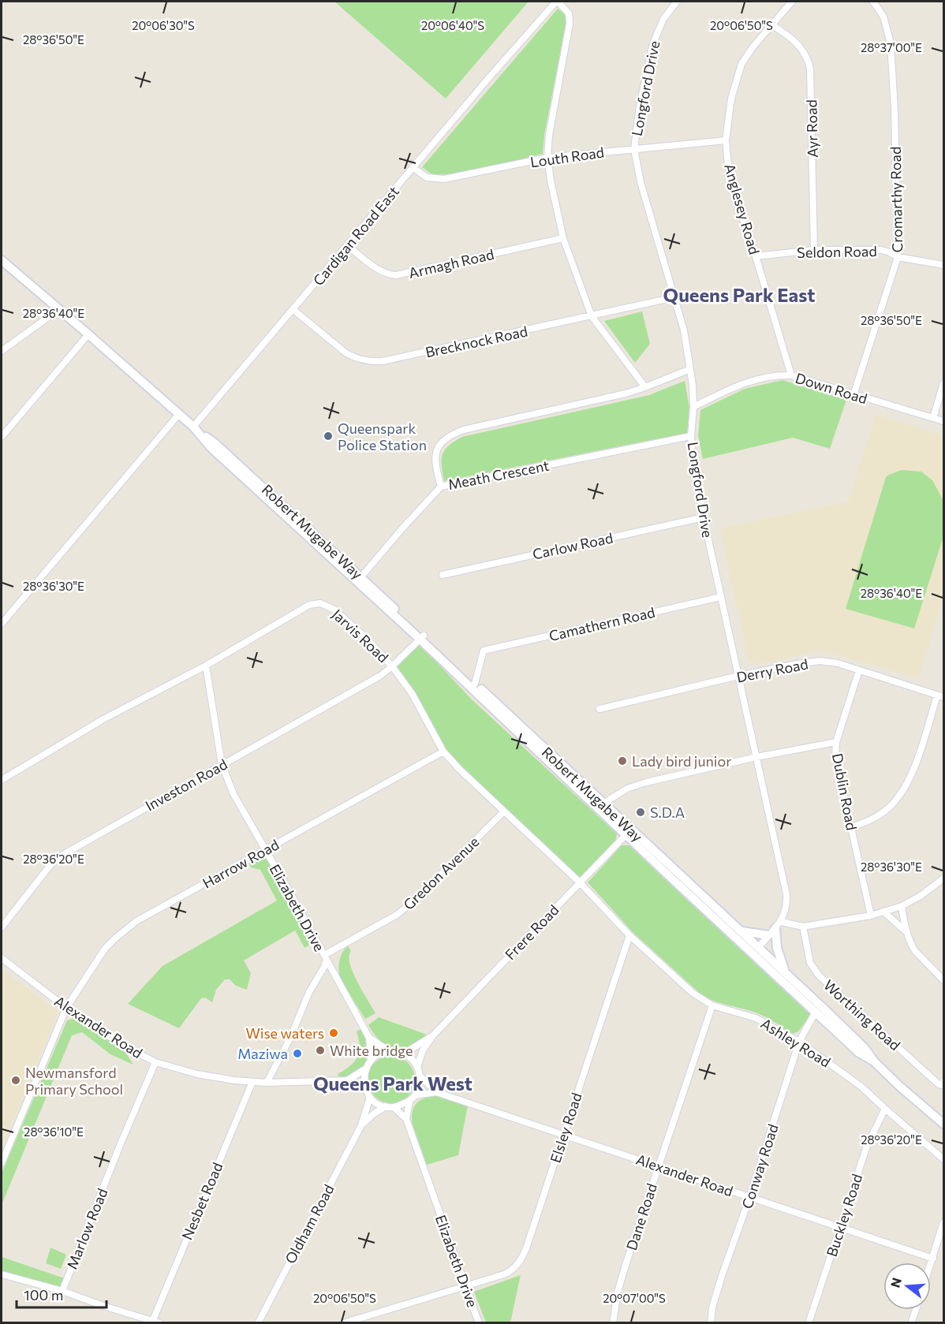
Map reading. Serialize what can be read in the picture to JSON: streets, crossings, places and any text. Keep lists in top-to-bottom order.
{
  "streets": {
    "main road": ["Robert Mugabe Way"],
    "street": [
      "Longford Drive",
      "Ayr Road",
      "Louth Road",
      "Cromarthy Road",
      "Anglesey Road",
      "Cardigan Road East",
      "Seldon Road",
      "Armagh Road",
      "Brecknock Road",
      "Down Road",
      "Meath Crescent",
      "Carlow Road",
      "Camathern Road",
      "Jarvis Road",
      "Derry Road",
      "Investon Road",
      "Dublin Road",
      "Harrow Road",
      "Gredon Avenue",
      "Elizabeth Drive",
      "Frere Road",
      "Worthing Road",
      "Alexander Road",
      "Ashley Road",
      "Elsley Road",
      "Conway Road",
      "Nesbet Road",
      "Buckley Road",
      "Dane Road",
      "Oldham Road",
      "Marlow Road"
    ]
  },
  "crossings": [
    ["Longford Drive", "Louth Road"],
    ["Longford Drive", "Brecknock Road"],
    ["Longford Drive", "Down Road"],
    ["Longford Drive", "Meath Crescent"],
    ["Longford Drive", "Carlow Road"],
    ["Longford Drive", "Camathern Road"],
    ["Longford Drive", "Derry Road"],
    ["Ayr Road", "Anglesey Road"],
    ["Ayr Road", "Seldon Road"],
    ["Louth Road", "Anglesey Road"],
    ["Louth Road", "Cardigan Road East"],
    ["Cromarthy Road", "Seldon Road"],
    ["Cromarthy Road", "Down Road"],
    ["Anglesey Road", "Seldon Road"],
    ["Anglesey Road", "Down Road"],
    ["Cardigan Road East", "Armagh Road"],
    ["Cardigan Road East", "Brecknock Road"],
    ["Cardigan Road East", "Robert Mugabe Way"],
    ["Robert Mugabe Way", "Camathern Road"],
    ["Robert Mugabe Way", "Investon Road"],
    ["Robert Mugabe Way", "Frere Road"],
    ["Robert Mugabe Way", "Conway Road"],
    ["Jarvis Road", "Investon Road"],
    ["Jarvis Road", "Harrow Road"],
    ["Jarvis Road", "Gredon Avenue"],
    ["Jarvis Road", "Elizabeth Drive"],
    ["Jarvis Road", "Frere Road"],
    ["Jarvis Road", "Ashley Road"],
    ["Derry Road", "Dublin Road"],
    ["Investon Road", "Elizabeth Drive"],
    ["Harrow Road", "Elizabeth Drive"],
    ["Harrow Road", "Alexander Road"],
    ["Gredon Avenue", "Elizabeth Drive"],
    ["Elizabeth Drive", "Frere Road"],
    ["Elizabeth Drive", "Alexander Road"],
    ["Elizabeth Drive", "Elsley Road"],
    ["Elizabeth Drive", "Oldham Road"],
    ["Frere Road", "Alexander Road"],
    ["Frere Road", "Ashley Road"],
    ["Frere Road", "Oldham Road"],
    ["Alexander Road", "Elsley Road"],
    ["Alexander Road", "Conway Road"],
    ["Alexander Road", "Nesbet Road"],
    ["Alexander Road", "Buckley Road"],
    ["Alexander Road", "Dane Road"],
    ["Alexander Road", "Oldham Road"],
    ["Alexander Road", "Marlow Road"],
    ["Ashley Road", "Elsley Road"],
    ["Ashley Road", "Conway Road"],
    ["Ashley Road", "Buckley Road"],
    ["Ashley Road", "Dane Road"]
  ],
  "districts": ["Queens Park East", "Queens Park West"],
  "places": [
    "Queenspark Police Station",
    "Lady bird junior",
    "S.D.A",
    "Wise waters",
    "White bridge",
    "Maziwa",
    "Newmansford Primary School"
  ],
  "scale_bar": "100 m",
  "north": "left",
  "coordinates": [
    "20°06'30\"S",
    "20°06'40\"S",
    "20°06'50\"S",
    "28°36'50\"E",
    "28°37'00\"E",
    "28°36'40\"E",
    "28°36'30\"E",
    "28°36'20\"E",
    "28°36'10\"E",
    "20°07'00\"S"
  ]
}
